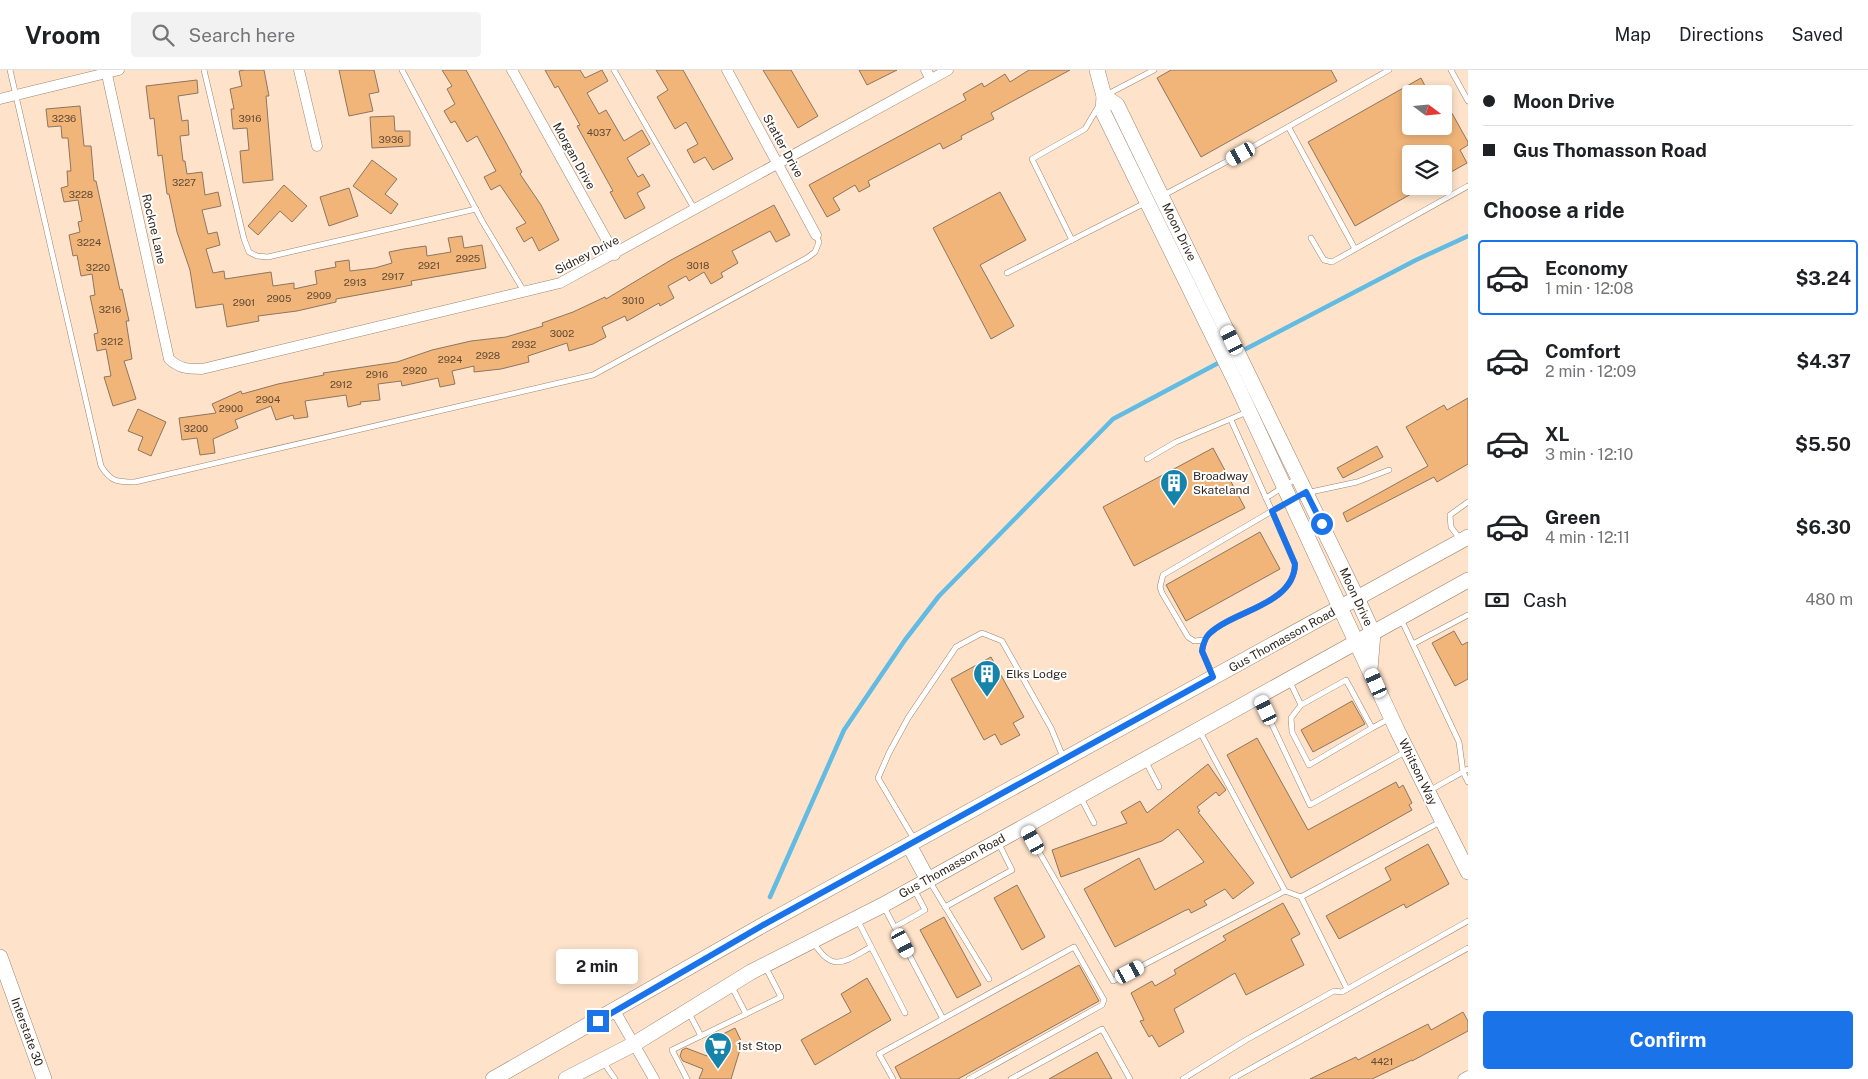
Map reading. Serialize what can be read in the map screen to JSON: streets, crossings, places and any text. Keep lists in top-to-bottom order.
{
  "streets": {
    "main road": [
      "Moon Drive",
      "Gus Thomasson Road",
      "Whitson Way",
      "Interstate 30"
    ],
    "street": [
      "Statler Drive",
      "Morgan Drive",
      "Rockne Lane",
      "Sidney Drive"
    ]
  },
  "crossings": [
    ["Statler Drive", "Sidney Drive"],
    ["Morgan Drive", "Sidney Drive"],
    ["Rockne Lane", "Sidney Drive"],
    ["Moon Drive", "Gus Thomasson Road"],
    ["Moon Drive", "Whitson Way"]
  ],
  "places": {
    "building": ["Broadway Skateland", "Elks Lodge"],
    "supermarket": ["1st Stop"]
  },
  "house_numbers": [
    "3236",
    "3916",
    "4037",
    "3936",
    "3227",
    "3228",
    "3224",
    "2925",
    "2921",
    "3018",
    "3220",
    "2917",
    "2913",
    "2909",
    "2905",
    "3010",
    "2901",
    "3216",
    "3002",
    "3212",
    "2932",
    "2928",
    "2924",
    "2920",
    "2916",
    "2912",
    "2904",
    "2900",
    "3200",
    "4421"
  ],
  "north": "right",
  "page": {
    "header": "Vroom",
    "search": "Search here",
    "nav": ["Map", "Directions", "Saved"],
    "banner": ["Moon Drive", "Gus Thomasson Road"],
    "heading": "Choose a ride",
    "list": [
      {
        "name": "Economy",
        "note": "1 min · 12:08",
        "value": "$3.24"
      },
      {
        "name": "Comfort",
        "note": "2 min · 12:09",
        "value": "$4.37"
      },
      {
        "name": "XL",
        "note": "3 min · 12:10",
        "value": "$5.50"
      },
      {
        "name": "Green",
        "note": "4 min · 12:11",
        "value": "$6.30"
      }
    ],
    "pay": ["Cash", "480 m"],
    "bubble": "2 min",
    "buttons": "Confirm"
  }
}
